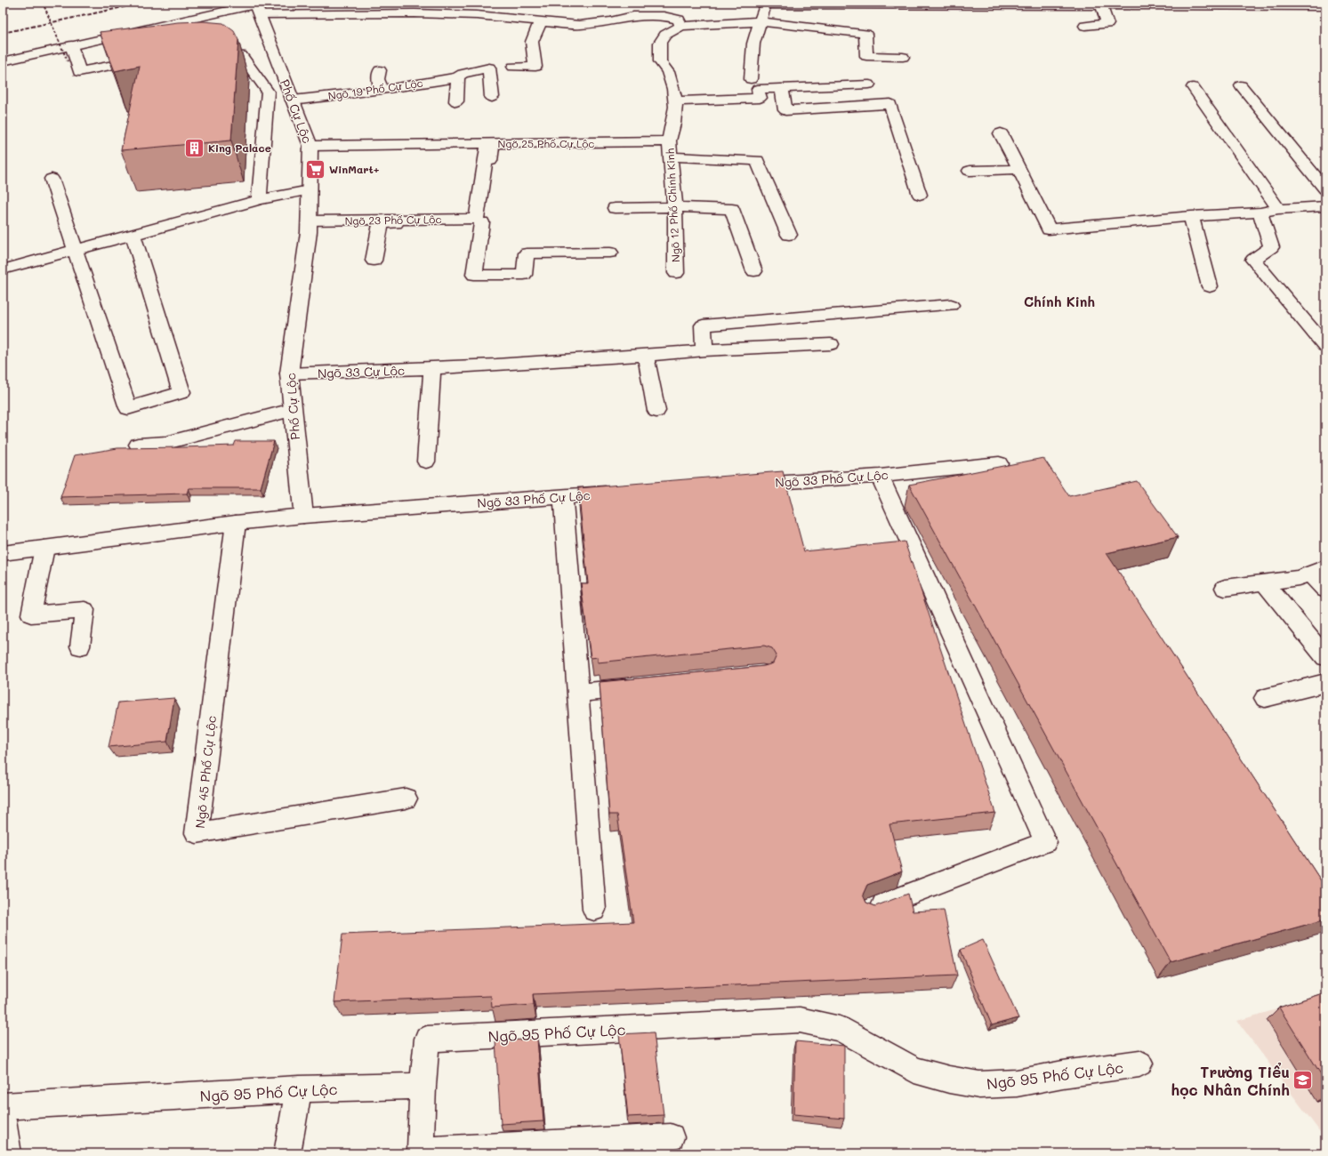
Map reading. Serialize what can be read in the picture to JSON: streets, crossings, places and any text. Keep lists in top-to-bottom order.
{
  "streets": {
    "street": [
      "Ngõ 19 Phố Cự Lộc",
      "Phố Cự Lộc",
      "Ngõ 25 Phố Cự Lộc",
      "Ngõ 12 Phố Chính Kinh",
      "Ngõ 23 Phố Cự Lộc",
      "Ngõ 33 Cự Lộc",
      "Ngõ 33 Phố Cự Lộc",
      "Ngõ 45 Phố Cự Lộc",
      "Ngõ 95 Phố Cự Lộc"
    ]
  },
  "crossings": [
    ["Ngõ 19 Phố Cự Lộc", "Phố Cự Lộc"],
    ["Phố Cự Lộc", "Ngõ 23 Phố Cự Lộc"],
    ["Phố Cự Lộc", "Ngõ 33 Cự Lộc"],
    ["Phố Cự Lộc", "Ngõ 33 Phố Cự Lộc"],
    ["Ngõ 25 Phố Cự Lộc", "Ngõ 12 Phố Chính Kinh"],
    ["Ngõ 25 Phố Cự Lộc", "Ngõ 23 Phố Cự Lộc"]
  ],
  "districts": ["Chính Kinh"],
  "places": {
    "building": ["King Palace"],
    "supermarket": ["WinMart+"],
    "school or university": ["Trường Tiểu học Nhân Chính"]
  }
}
